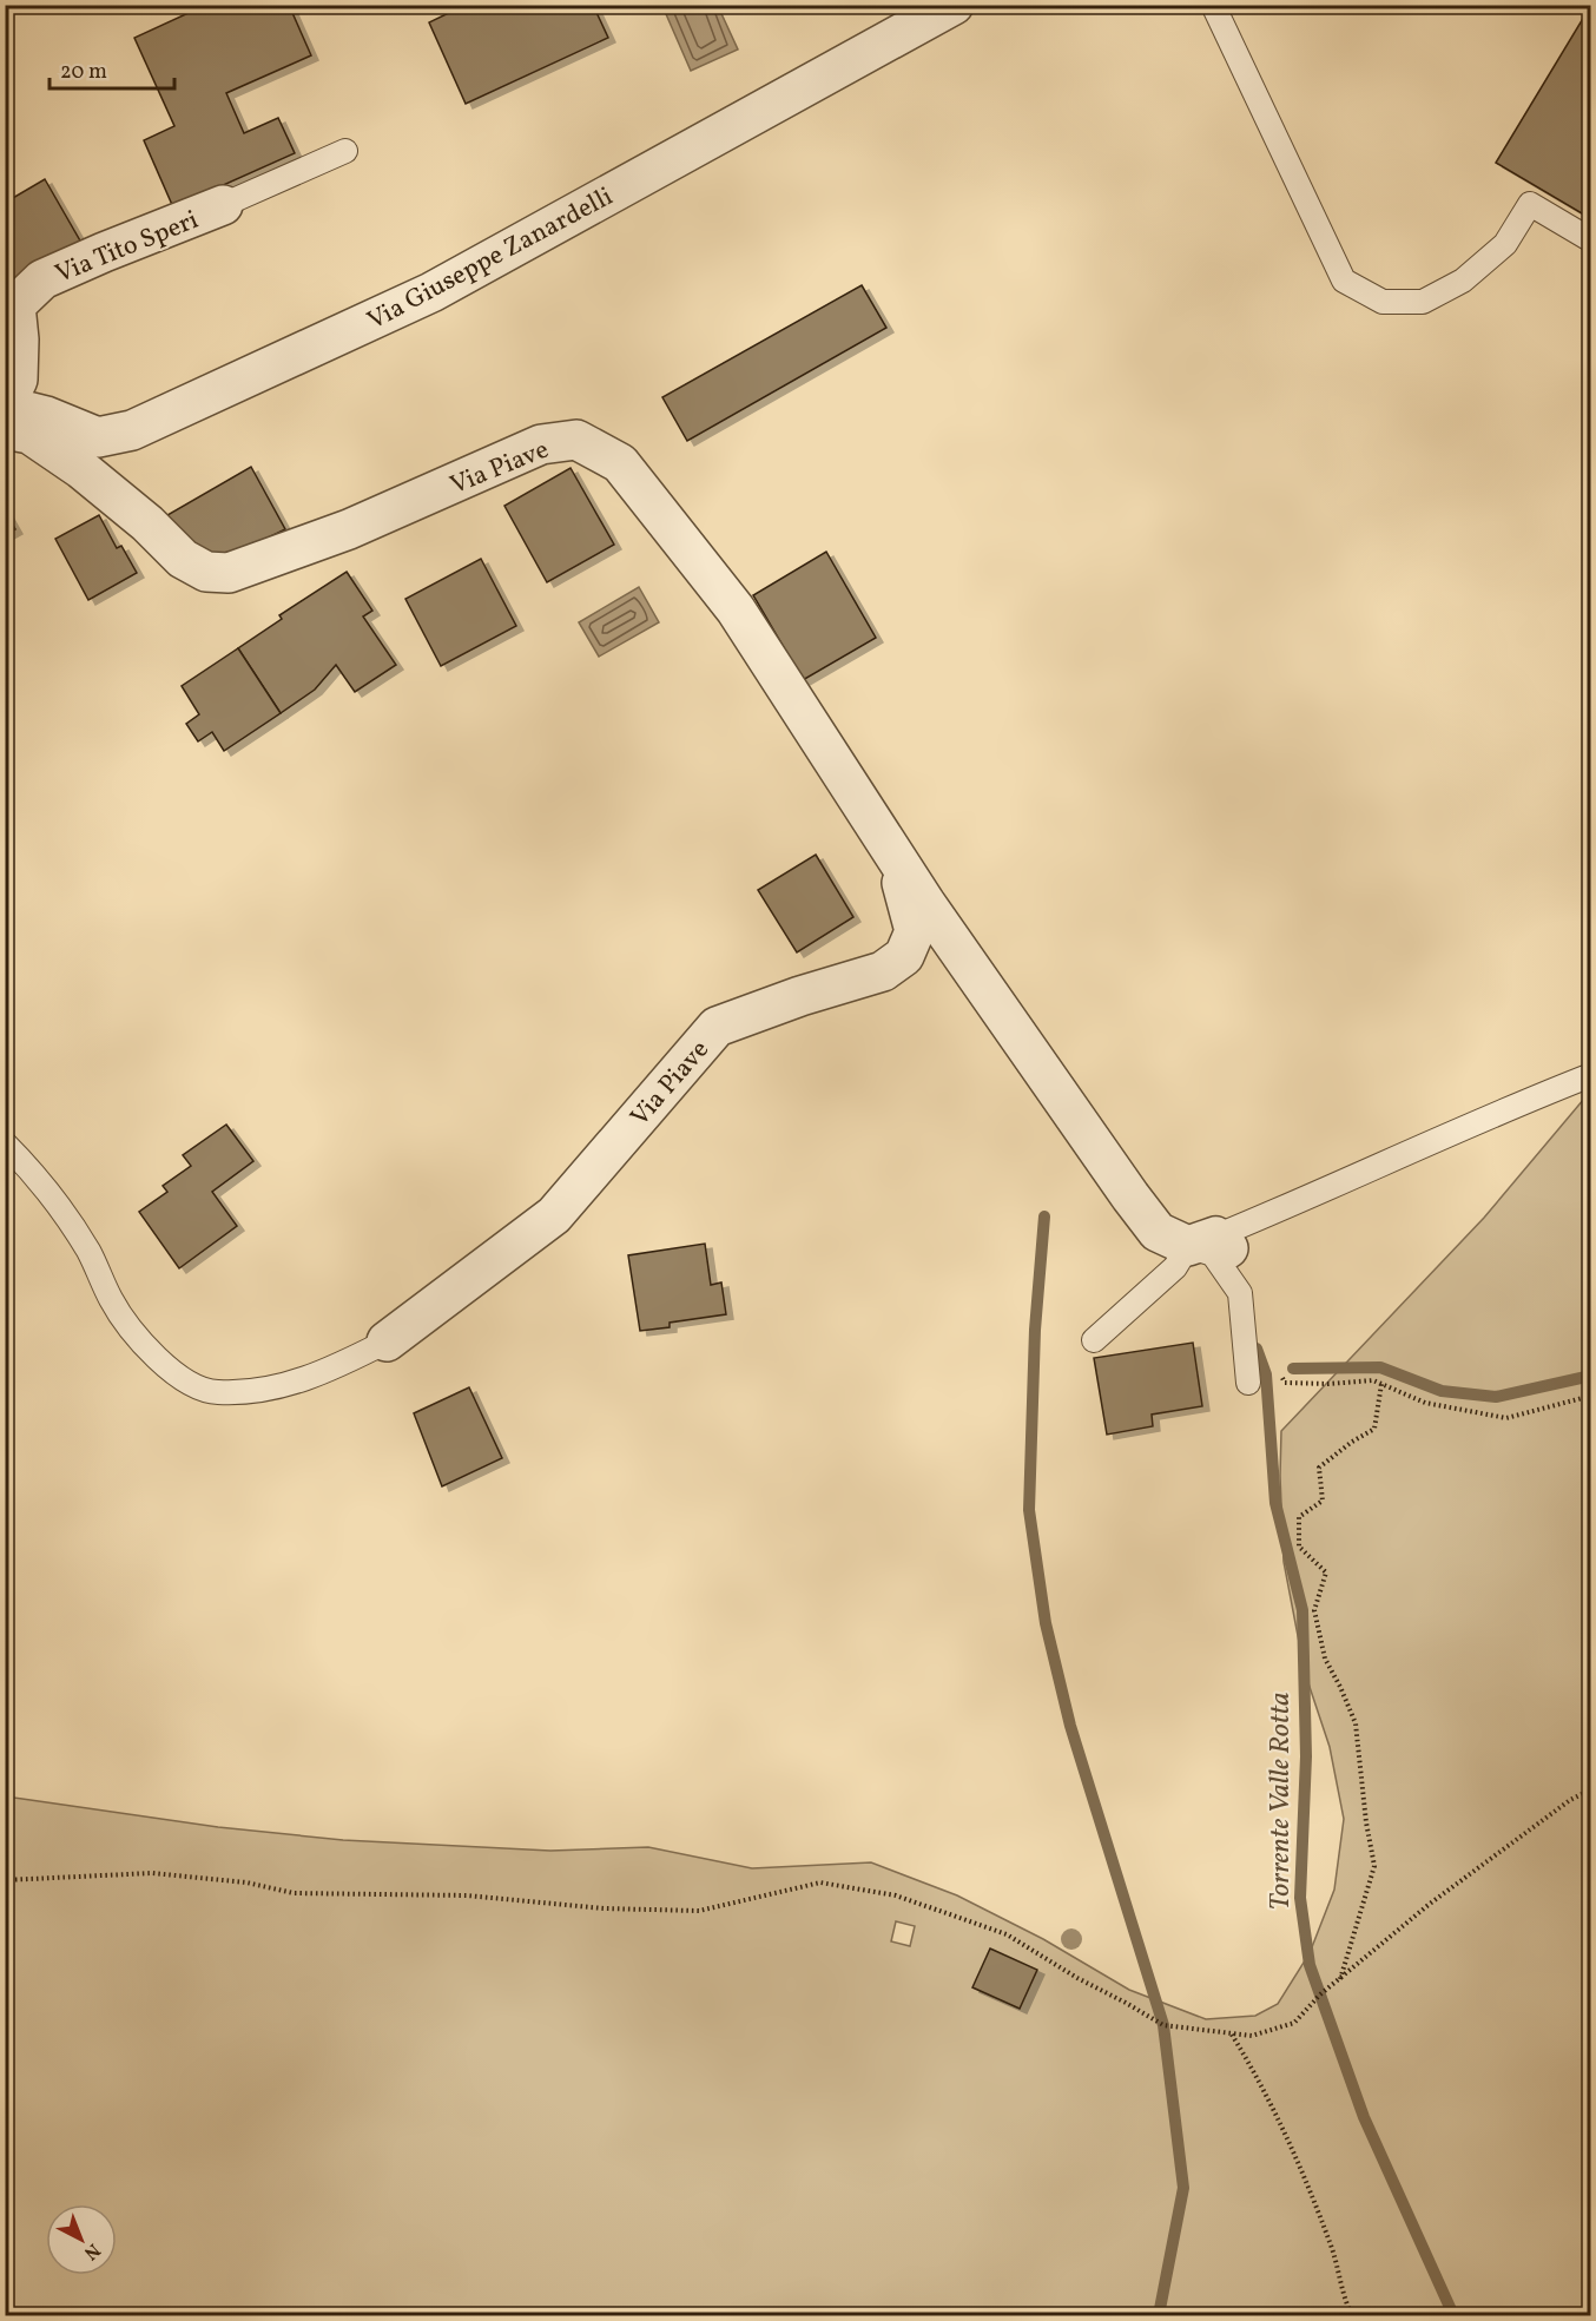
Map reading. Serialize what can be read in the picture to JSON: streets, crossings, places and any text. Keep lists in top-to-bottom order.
{
  "streets": {
    "street": ["Via Tito Speri", "Via Giuseppe Zanardelli", "Via Piave"]
  },
  "water": ["Torrente Valle Rotta"],
  "scale_bar": "20 m",
  "north": "bottom right"
}
